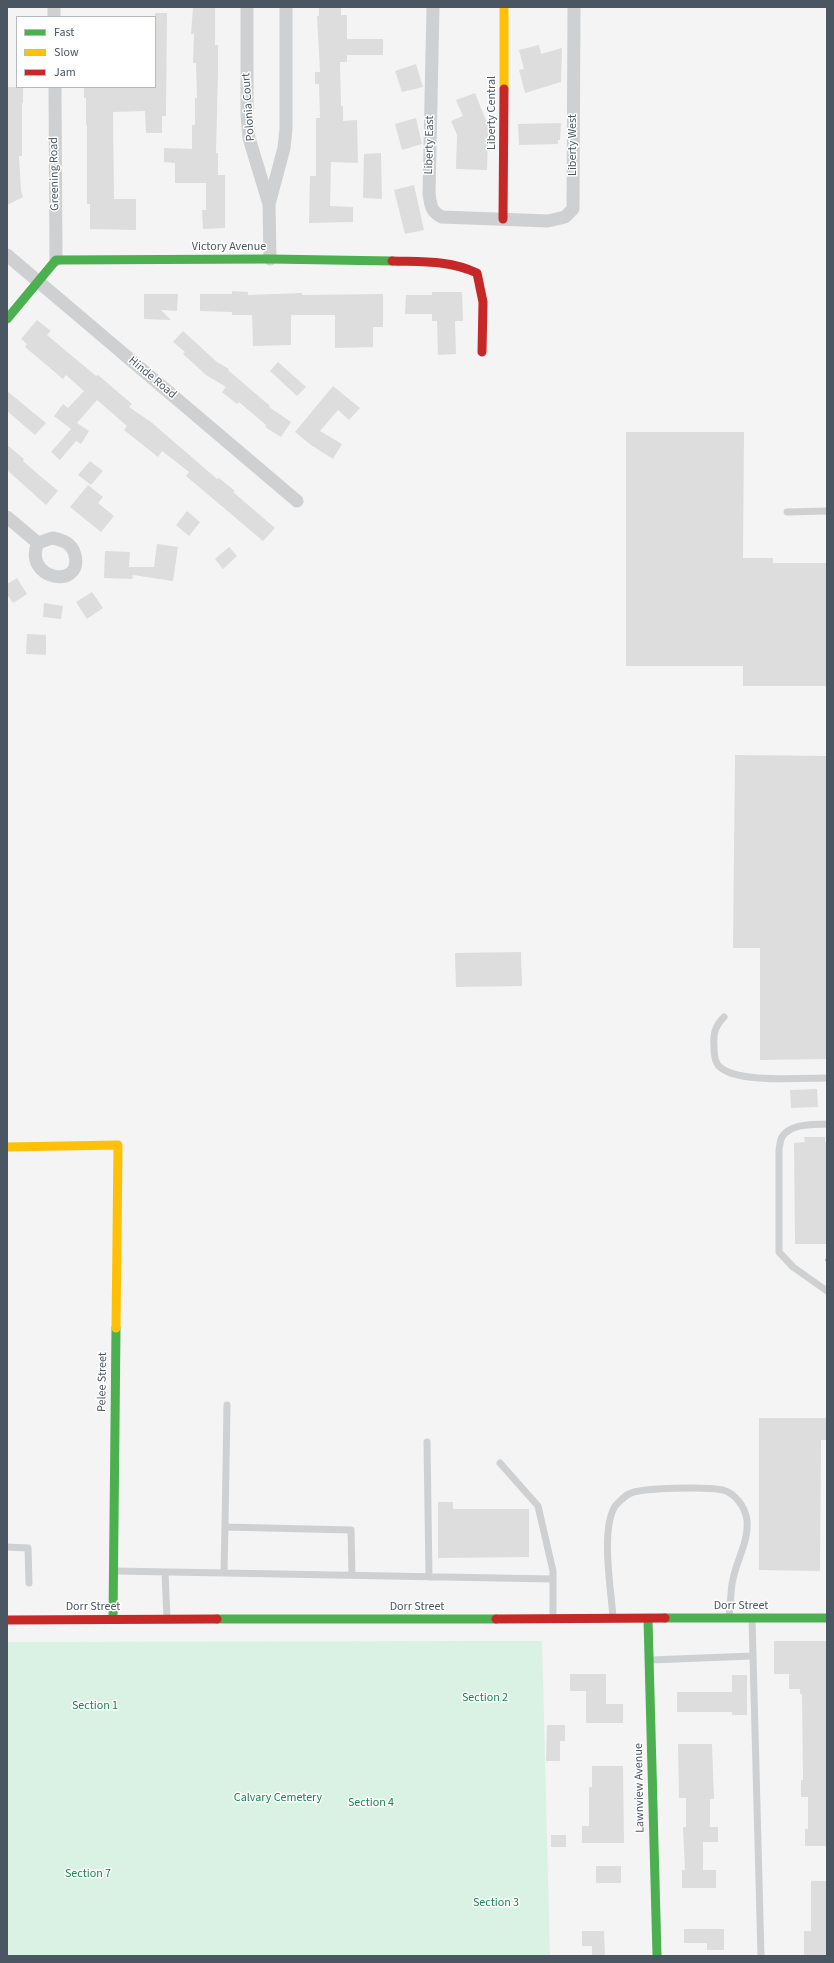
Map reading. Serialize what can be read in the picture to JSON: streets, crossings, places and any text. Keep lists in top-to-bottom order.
{
  "streets": {
    "street": [
      "Polonia Court",
      "Liberty Central",
      "Liberty East",
      "Liberty West",
      "Greening Road",
      "Victory Avenue",
      "Hinde Road",
      "Pelee Street",
      "Dorr Street",
      "Lawnview Avenue"
    ]
  },
  "crossings": [
    ["Polonia Court", "Victory Avenue"],
    ["Liberty Central", "Liberty East"],
    ["Liberty Central", "Liberty West"],
    ["Liberty East", "Liberty West"],
    ["Greening Road", "Victory Avenue"],
    ["Pelee Street", "Dorr Street"],
    ["Dorr Street", "Lawnview Avenue"]
  ],
  "parks": [
    "Section 2",
    "Section 1",
    "Calvary Cemetery",
    "Section 4",
    "Section 7",
    "Section 3"
  ],
  "legend": ["Fast", "Slow", "Jam"]
}
